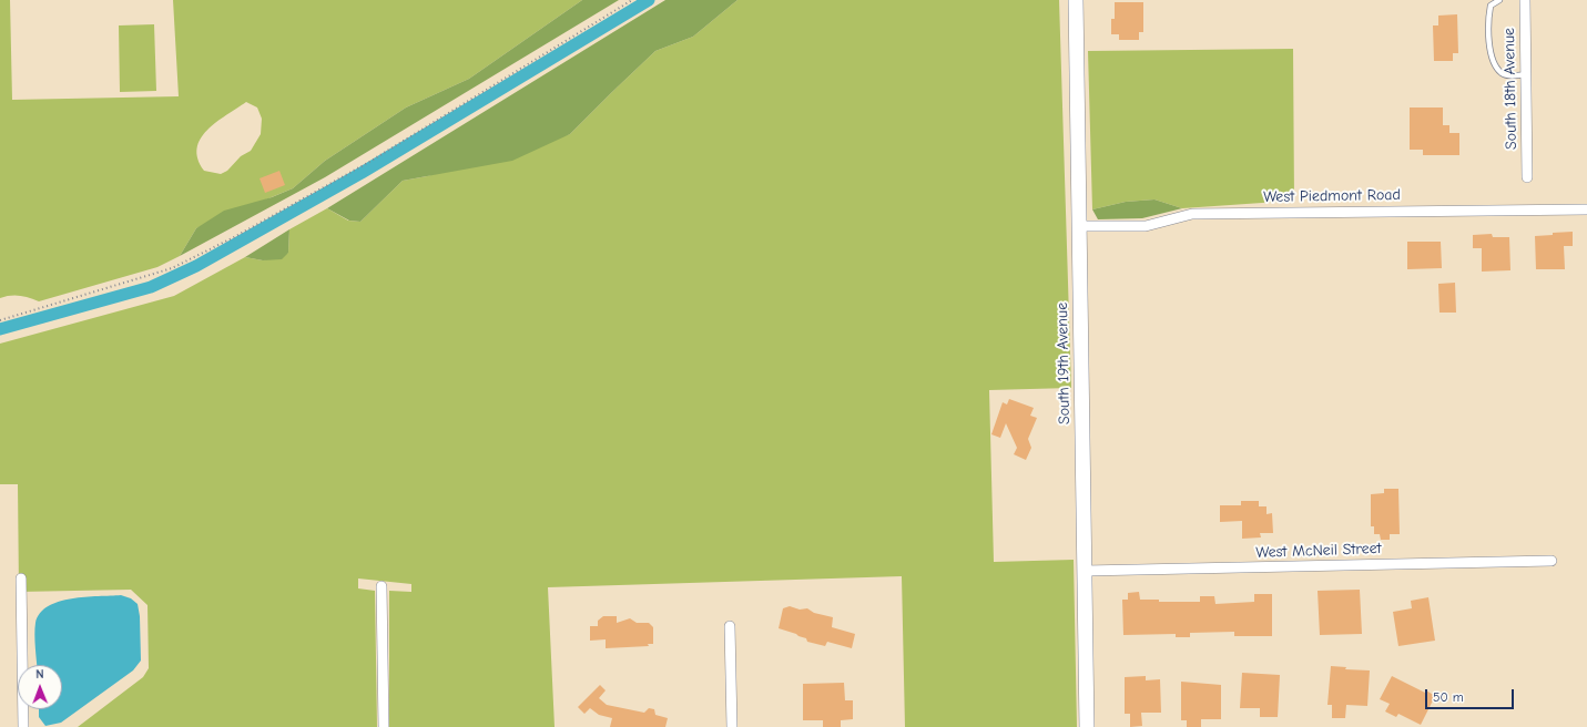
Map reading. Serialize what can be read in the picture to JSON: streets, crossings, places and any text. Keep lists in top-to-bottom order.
{
  "streets": {
    "street": [
      "South 18th Avenue",
      "West Piedmont Road",
      "South 19th Avenue",
      "West McNeil Street"
    ]
  },
  "crossings": [
    ["West Piedmont Road", "South 19th Avenue"],
    ["South 19th Avenue", "West McNeil Street"]
  ],
  "scale_bar": "50 m",
  "north": "top"
}
